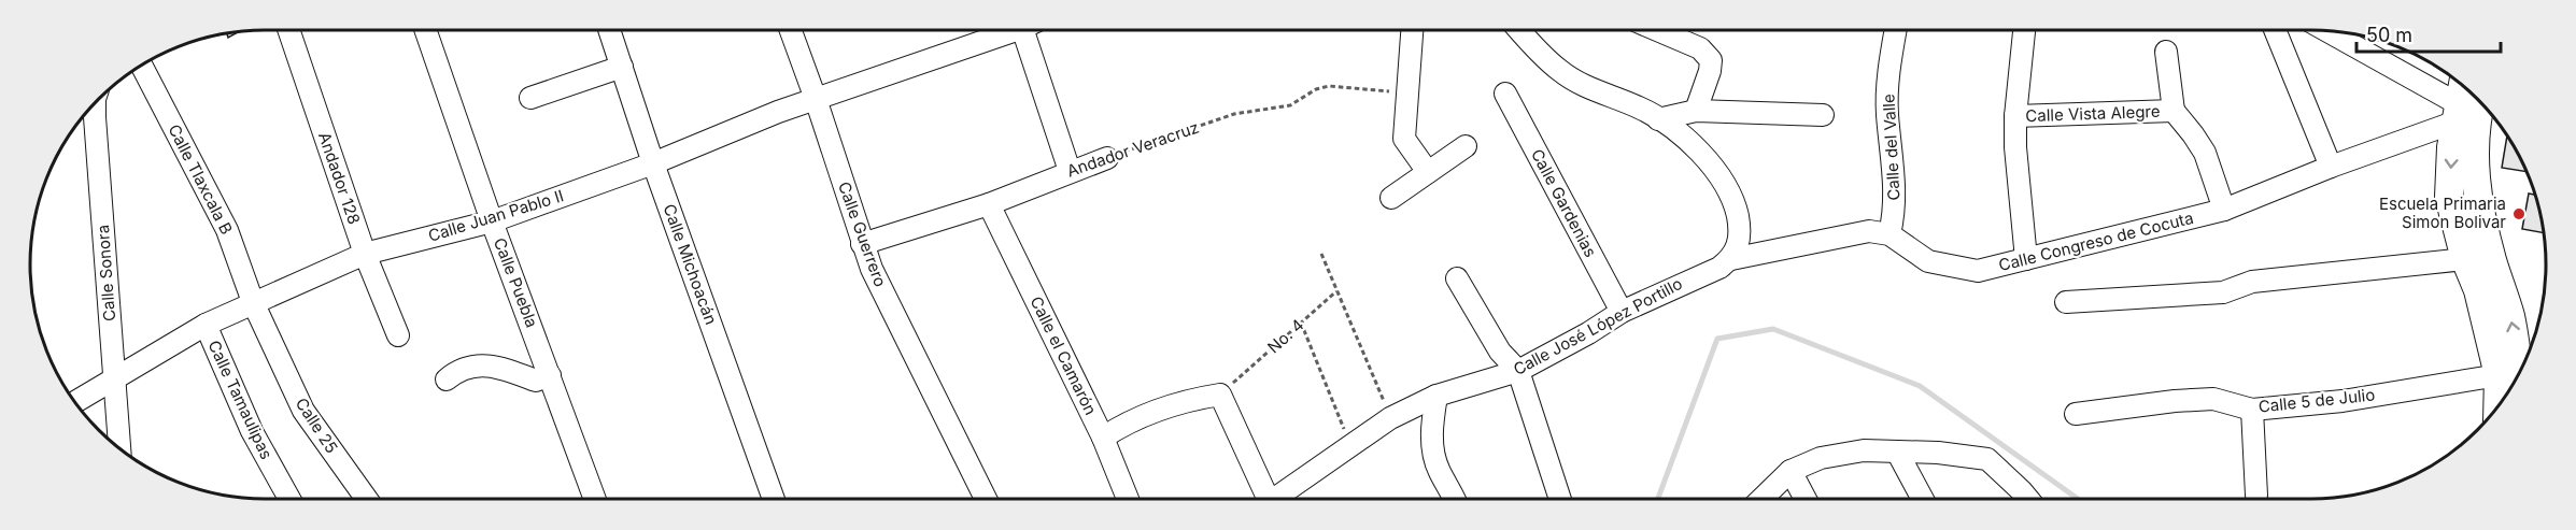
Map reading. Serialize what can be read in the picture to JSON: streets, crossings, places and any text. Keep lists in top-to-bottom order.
{
  "streets": {
    "street": [
      "Calle Vista Alegre",
      "Calle del Valle",
      "Andador Veracruz",
      "Andador 128",
      "Calle Tlaxcala B",
      "Calle Gardenias",
      "Calle Juan Pablo II",
      "Calle Guerrero",
      "Calle Congreso de Cocuta",
      "Calle Michoacán",
      "Calle Sonora",
      "Calle Puebla",
      "Calle José López Portillo",
      "Calle el Camarón",
      "Calle Tamaulipas",
      "Calle 5 de Julio",
      "Calle 25"
    ],
    "path": ["No. 4"]
  },
  "crossings": [
    ["Calle Vista Alegre", "Calle Congreso de Cocuta"],
    ["Calle del Valle", "Calle Congreso de Cocuta"],
    ["Andador Veracruz", "Calle Guerrero"],
    ["Andador Veracruz", "Calle el Camarón"],
    ["Andador 128", "Calle Juan Pablo II"],
    ["Calle Tlaxcala B", "Calle Juan Pablo II"],
    ["Calle Tlaxcala B", "Calle 25"],
    ["Calle Gardenias", "Calle José López Portillo"],
    ["Calle Juan Pablo II", "Calle Guerrero"],
    ["Calle Juan Pablo II", "Calle Michoacán"],
    ["Calle Juan Pablo II", "Calle Sonora"],
    ["Calle Juan Pablo II", "Calle Puebla"],
    ["Calle Juan Pablo II", "Calle Tamaulipas"],
    ["Calle Juan Pablo II", "Calle 25"]
  ],
  "places": ["Escuela Primaria Simon Bolivar"],
  "scale_bar": "50 m"
}
